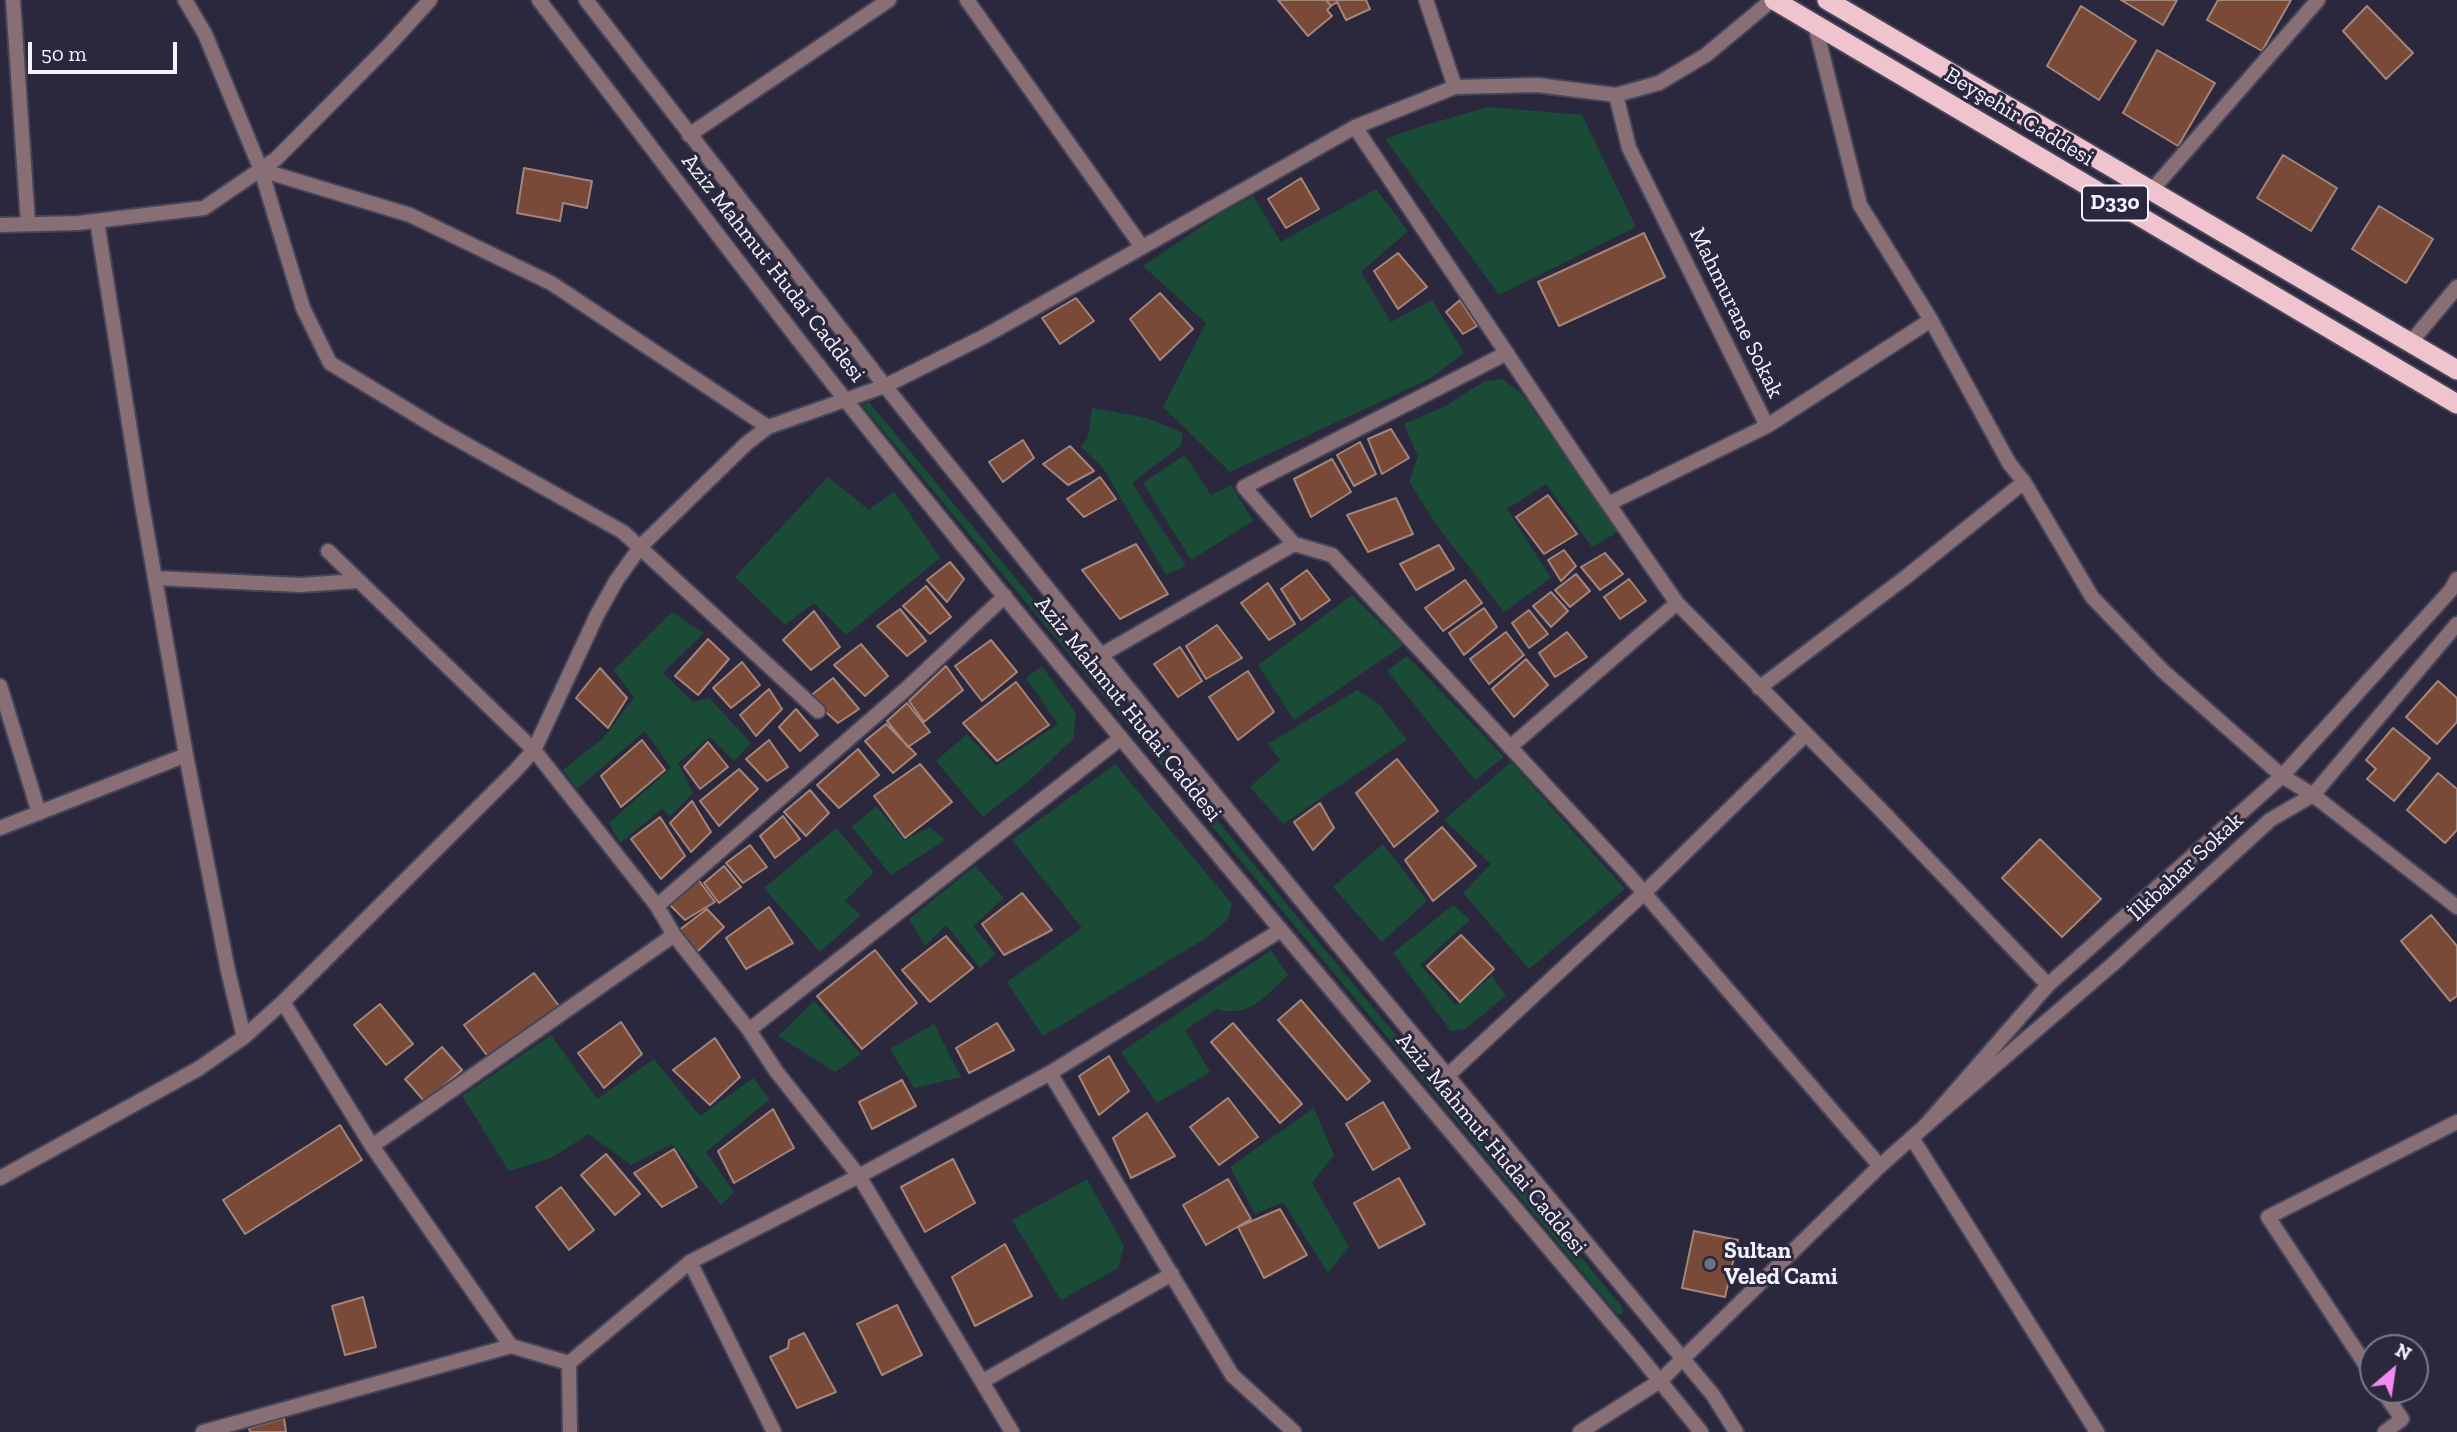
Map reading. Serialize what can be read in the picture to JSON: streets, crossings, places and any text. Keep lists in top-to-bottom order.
{
  "streets": {
    "highway": ["Beyşehir Caddesi", "D330"],
    "street": ["Aziz Mahmut Hudai Caddesi", "Mahmurane Sokak", "İlkbahar Sokak"]
  },
  "places": ["Sultan Veled Cami"],
  "scale_bar": "50 m",
  "north": "top right"
}
